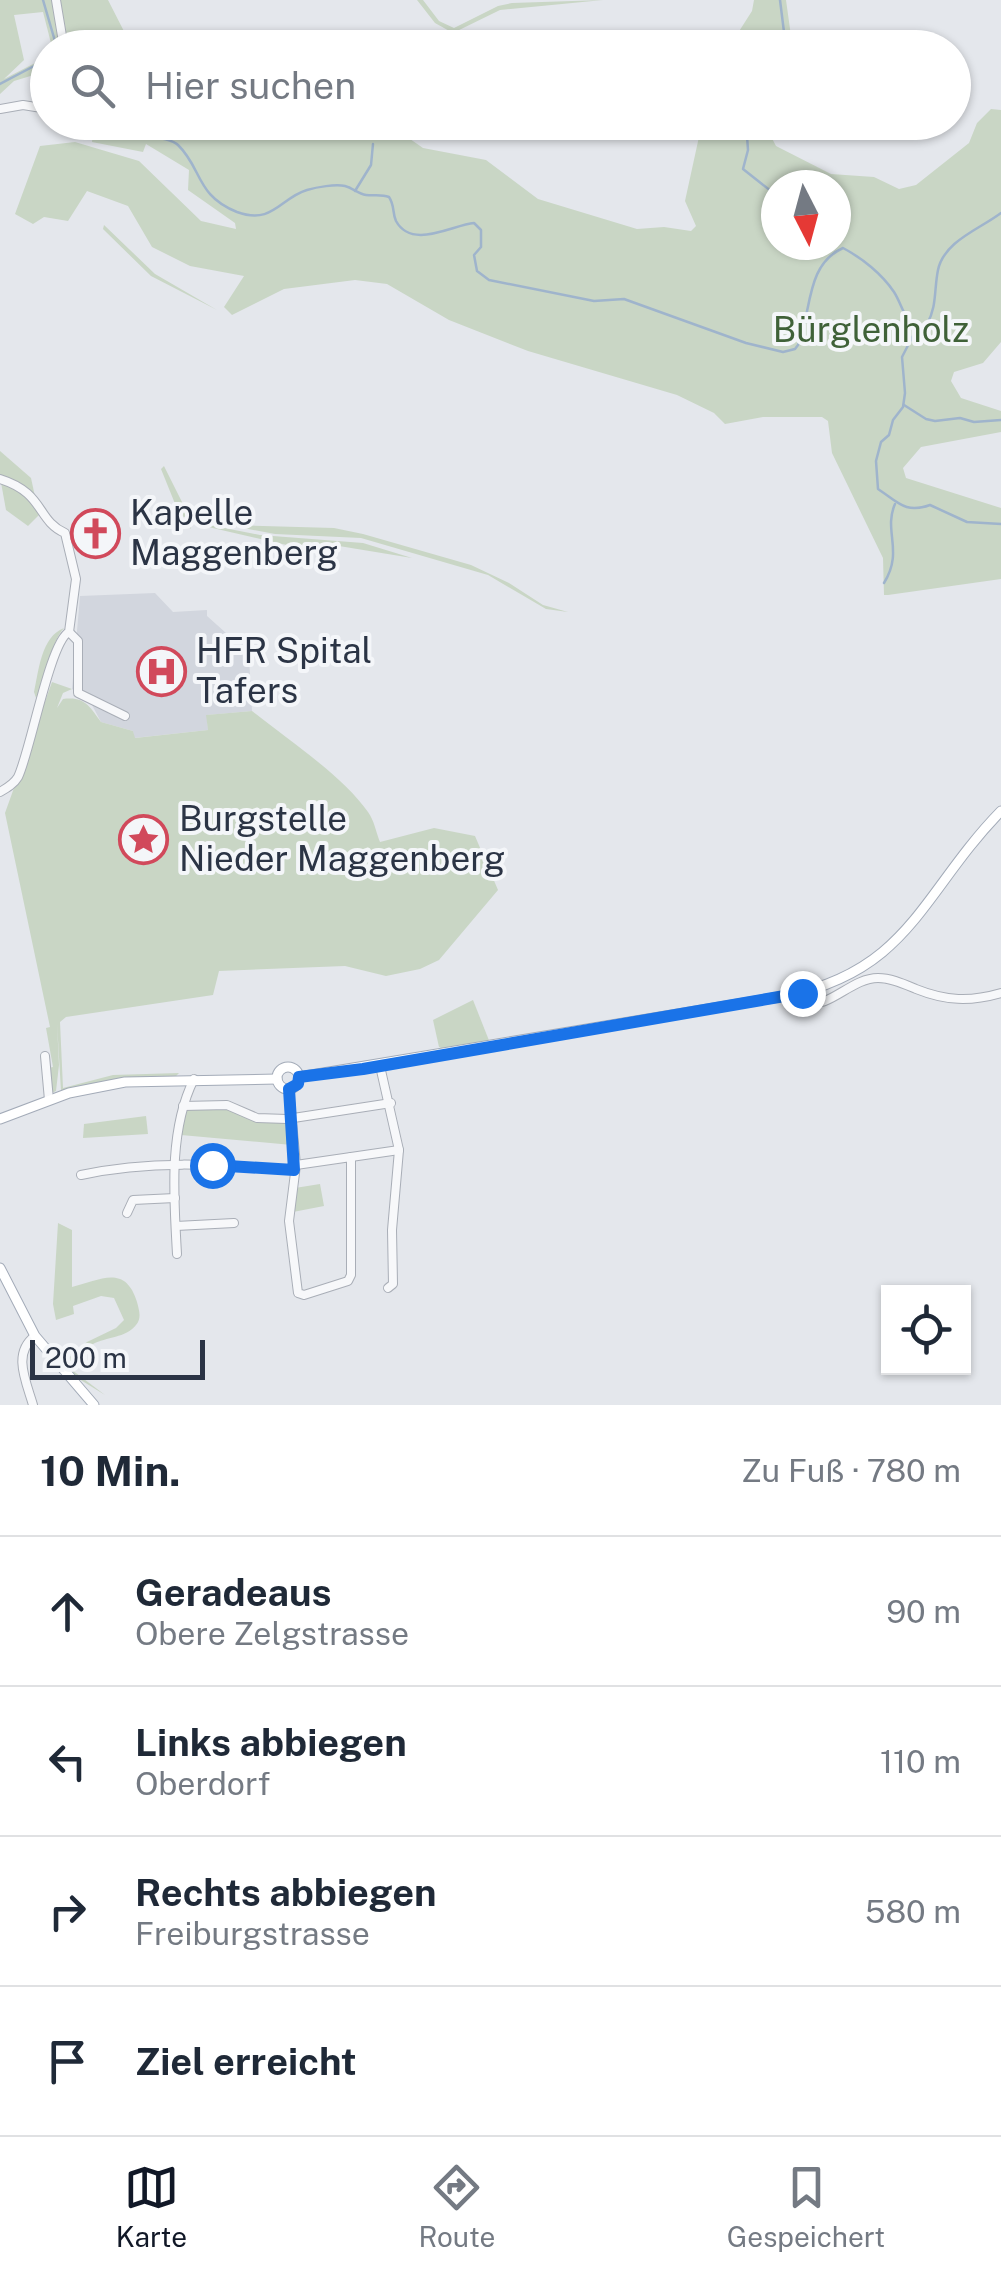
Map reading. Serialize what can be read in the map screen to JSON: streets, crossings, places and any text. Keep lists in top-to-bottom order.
{
  "parks": ["Bürglenholz"],
  "places": {
    "church": ["Kapelle Maggenberg"],
    "hospital": ["HFR Spital Tafers"],
    "place": ["Burgstelle Nieder Maggenberg"]
  },
  "scale_bar": "200 m",
  "north": "bottom",
  "page": {
    "search": "Hier suchen",
    "scale": "200 m",
    "heading": ["10 Min.", "Zu Fuß · 780 m"],
    "list": [
      ["Geradeaus", "Obere Zelgstrasse", "90 m"],
      ["Links abbiegen", "Oberdorf", "110 m"],
      ["Rechts abbiegen", "Freiburgstrasse", "580 m"],
      "Ziel erreicht"
    ],
    "nav": ["Karte", "Route", "Gespeichert"]
  }
}
